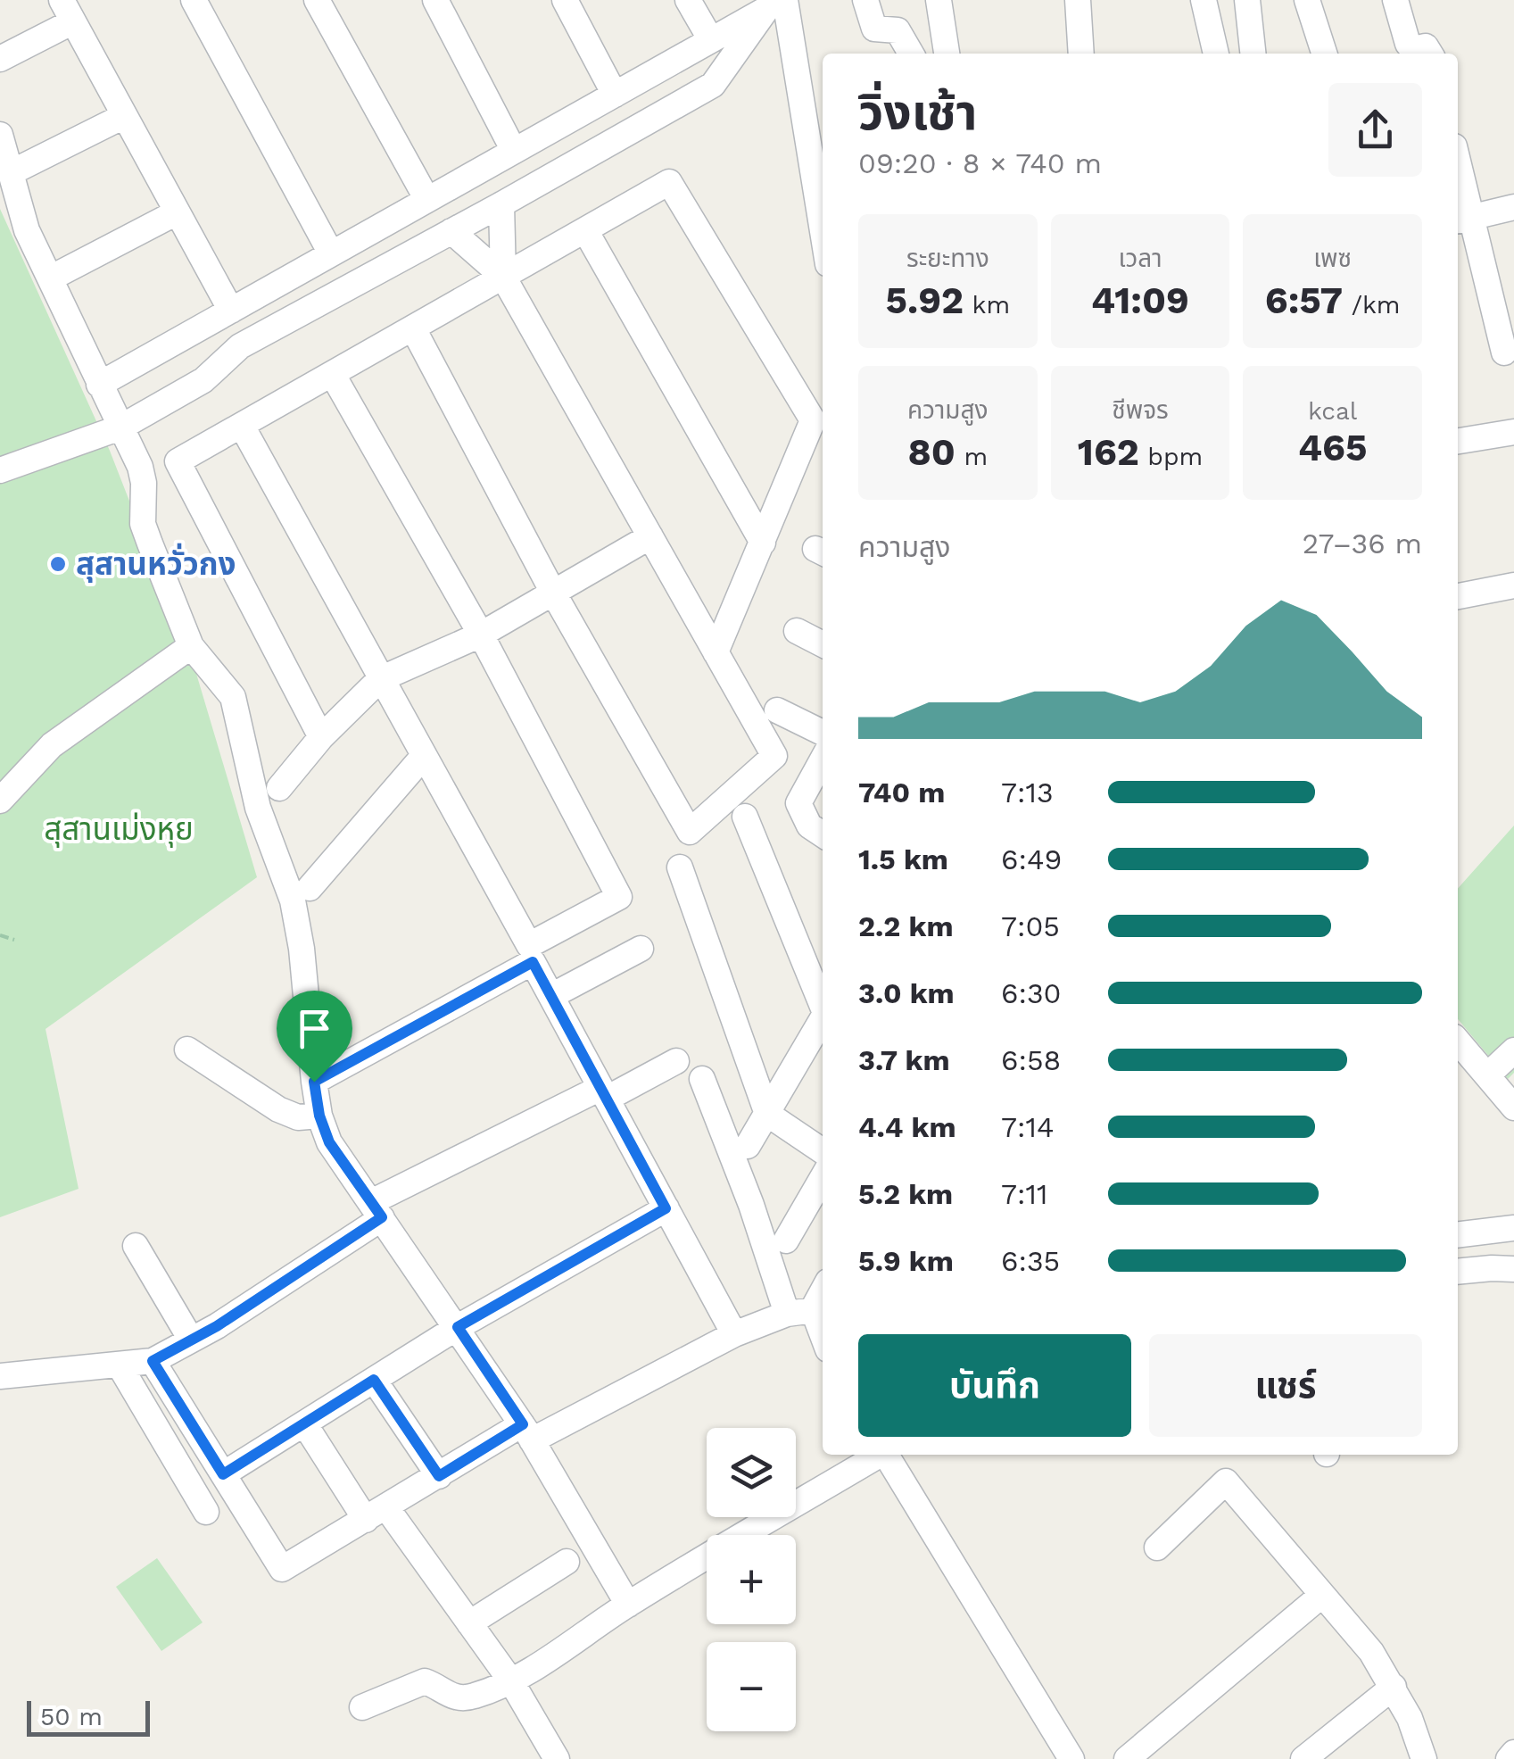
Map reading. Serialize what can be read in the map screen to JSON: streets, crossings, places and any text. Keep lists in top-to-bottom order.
{
  "parks": ["สุสานเม่งหุย"],
  "places": ["สุสานหวั่วกง"],
  "scale_bar": "50 m",
  "page": {
    "heading": ["วิ่งเช้า", "09:20 · 8 × 740 m"],
    "stats": [
      ["ระยะทาง", "5.92 km"],
      ["เวลา", "41:09"],
      ["เพซ", "6:57 /km"],
      ["ความสูง", "80 m"],
      ["ชีพจร", "162 bpm"],
      ["kcal", "465"]
    ],
    "chart": ["ความสูง", "27–36 m"],
    "list": [
      {
        "name": "740 m",
        "note": "7:13"
      },
      {
        "name": "1.5 km",
        "note": "6:49"
      },
      {
        "name": "2.2 km",
        "note": "7:05"
      },
      {
        "name": "3.0 km",
        "note": "6:30"
      },
      {
        "name": "3.7 km",
        "note": "6:58"
      },
      {
        "name": "4.4 km",
        "note": "7:14"
      },
      {
        "name": "5.2 km",
        "note": "7:11"
      },
      {
        "name": "5.9 km",
        "note": "6:35"
      }
    ],
    "buttons": ["บันทึก", "แชร์"],
    "map_buttons": ["+", "−"],
    "scale": "50 m"
  }
}
